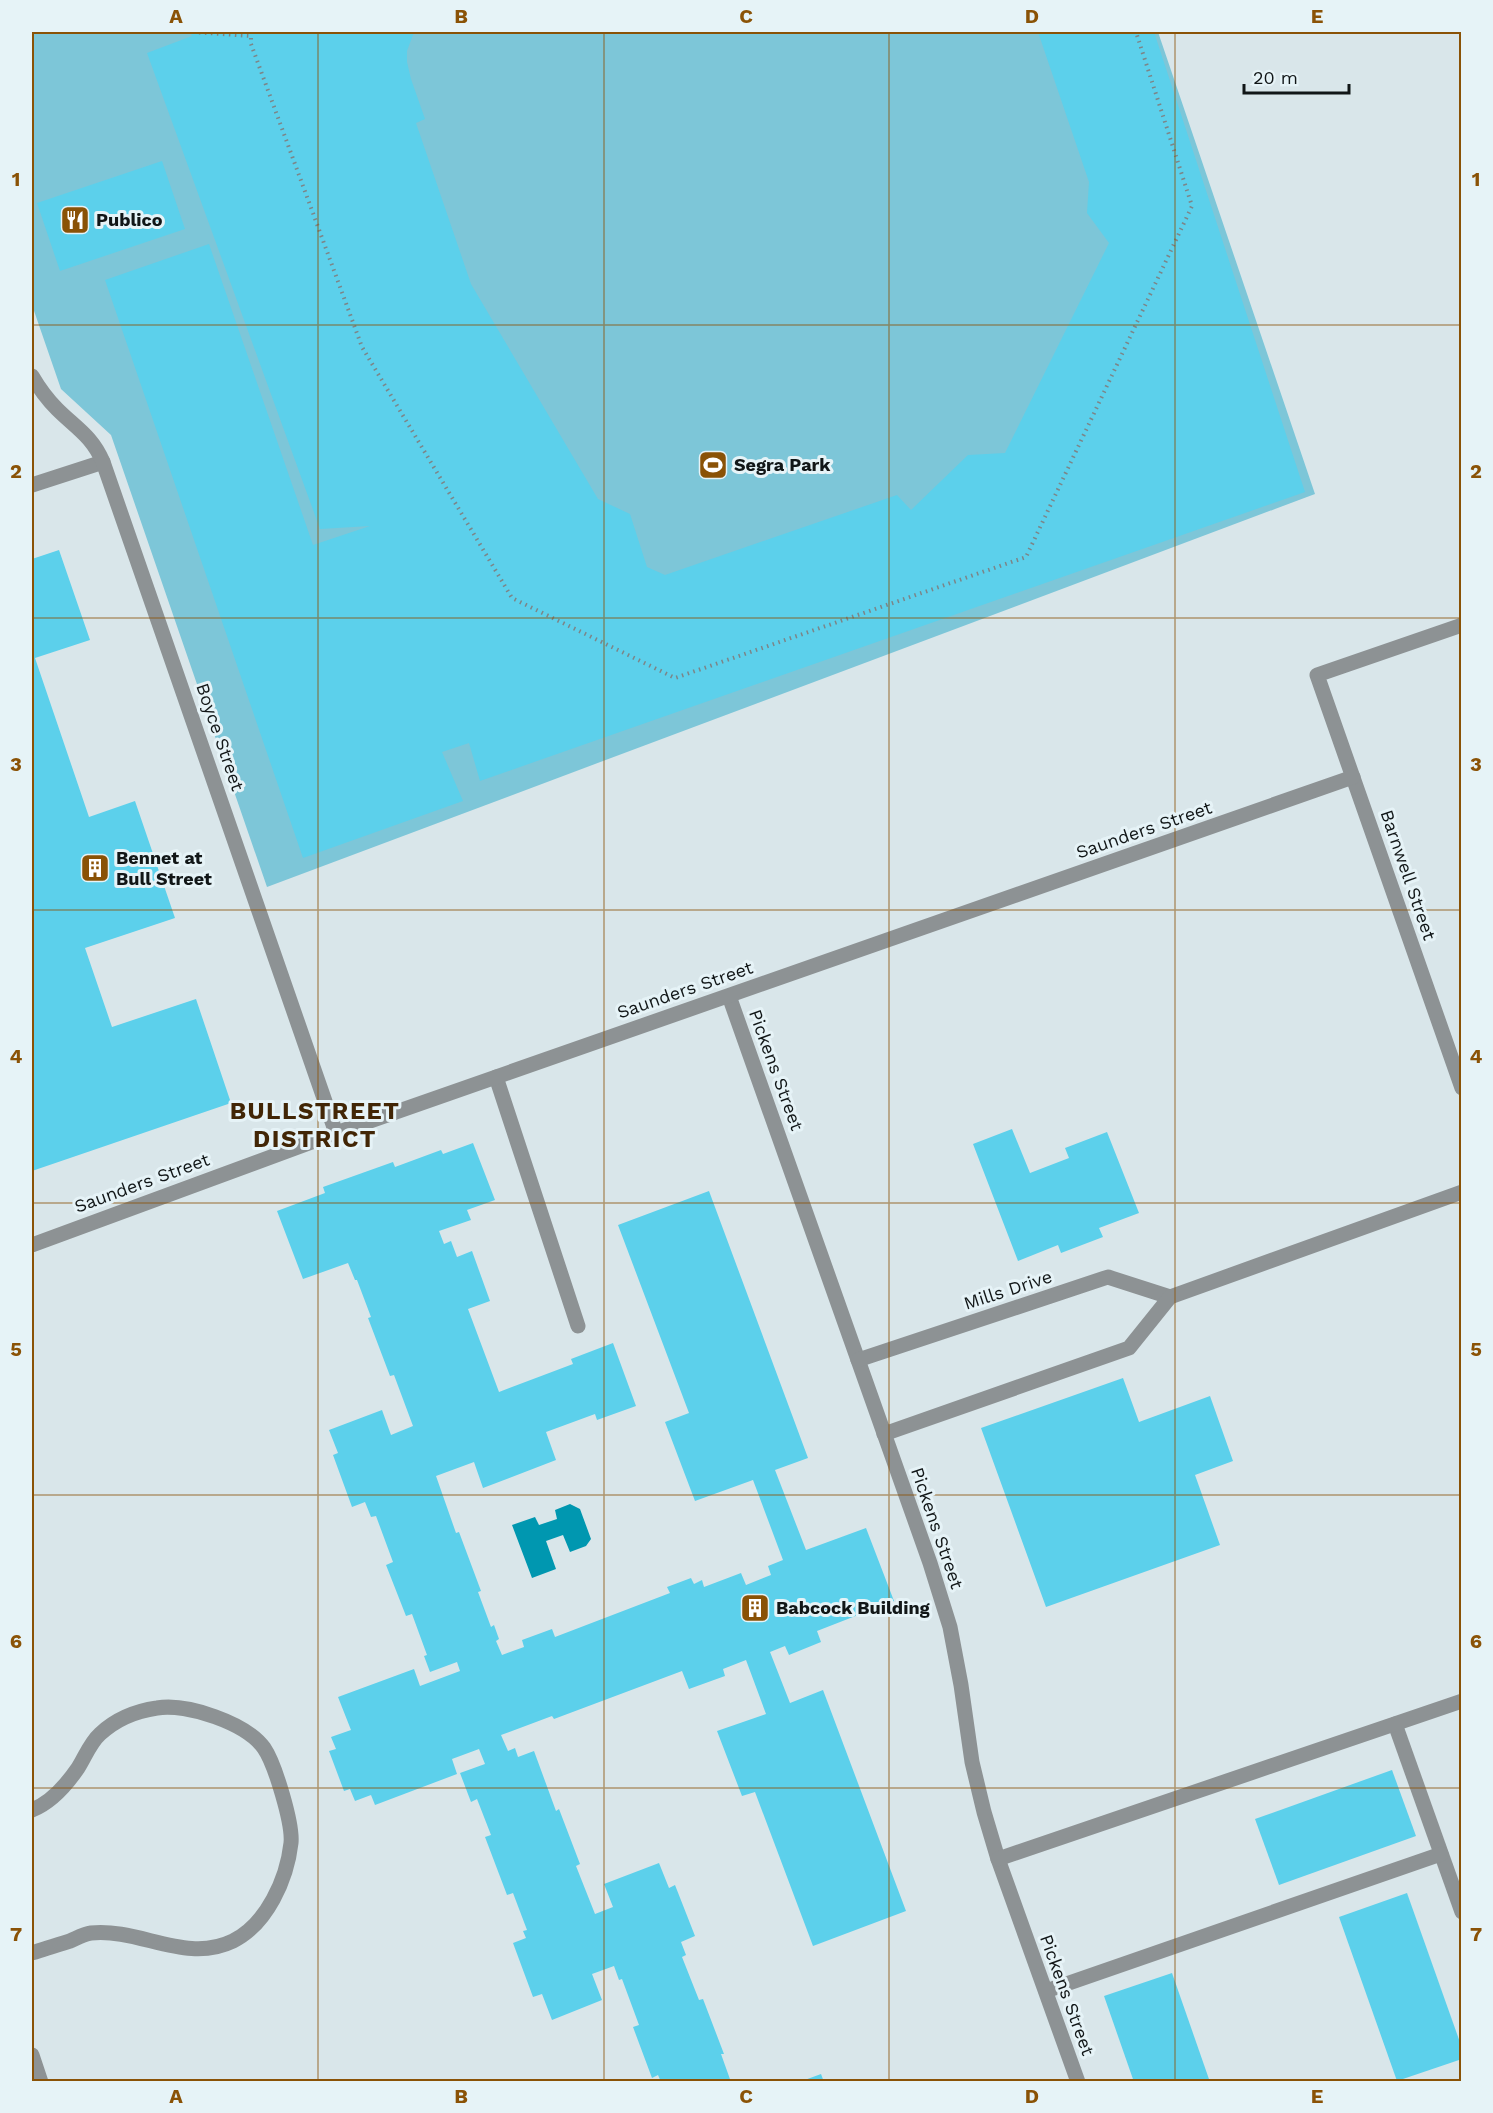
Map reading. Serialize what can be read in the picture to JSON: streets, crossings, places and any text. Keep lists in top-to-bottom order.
{
  "streets": {
    "street": [
      "Boyce Street",
      "Saunders Street",
      "Barnwell Street",
      "Pickens Street",
      "Mills Drive"
    ]
  },
  "crossings": [
    ["Boyce Street", "Saunders Street"],
    ["Saunders Street", "Barnwell Street"],
    ["Saunders Street", "Pickens Street"],
    ["Pickens Street", "Mills Drive"]
  ],
  "districts": ["BULLSTREET DISTRICT"],
  "places": {
    "restaurant": ["Publico"],
    "sports": ["Segra Park"],
    "building": ["Bennet at Bull Street", "Babcock Building"]
  },
  "scale_bar": "20 m",
  "grid": {
    "columns": [
      "A",
      "B",
      "C",
      "D",
      "E"
    ],
    "rows": [
      "1",
      "2",
      "3",
      "4",
      "5",
      "6",
      "7"
    ]
  }
}
